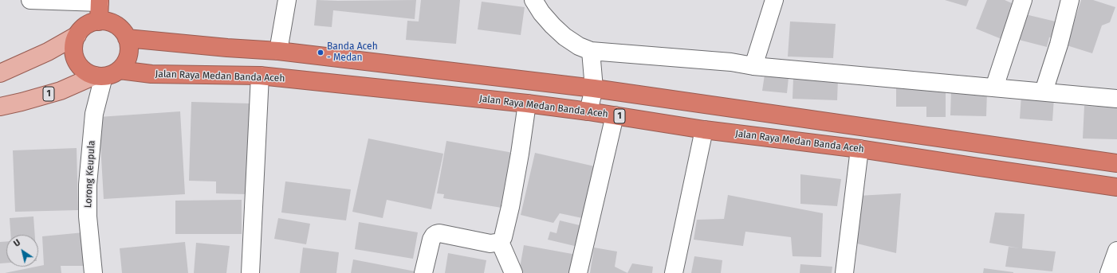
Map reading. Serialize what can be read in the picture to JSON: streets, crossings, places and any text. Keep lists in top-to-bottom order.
{
  "streets": {
    "highway": ["Jalan Raya Medan Banda Aceh", "1"],
    "street": ["Lorong Keupula"]
  },
  "crossings": [
    ["Jalan Raya Medan Banda Aceh", "1"],
    ["Jalan Raya Medan Banda Aceh", "Lorong Keupula"],
    ["1", "Lorong Keupula"]
  ],
  "places": ["Banda Aceh - Medan"],
  "north": "top left"
}
